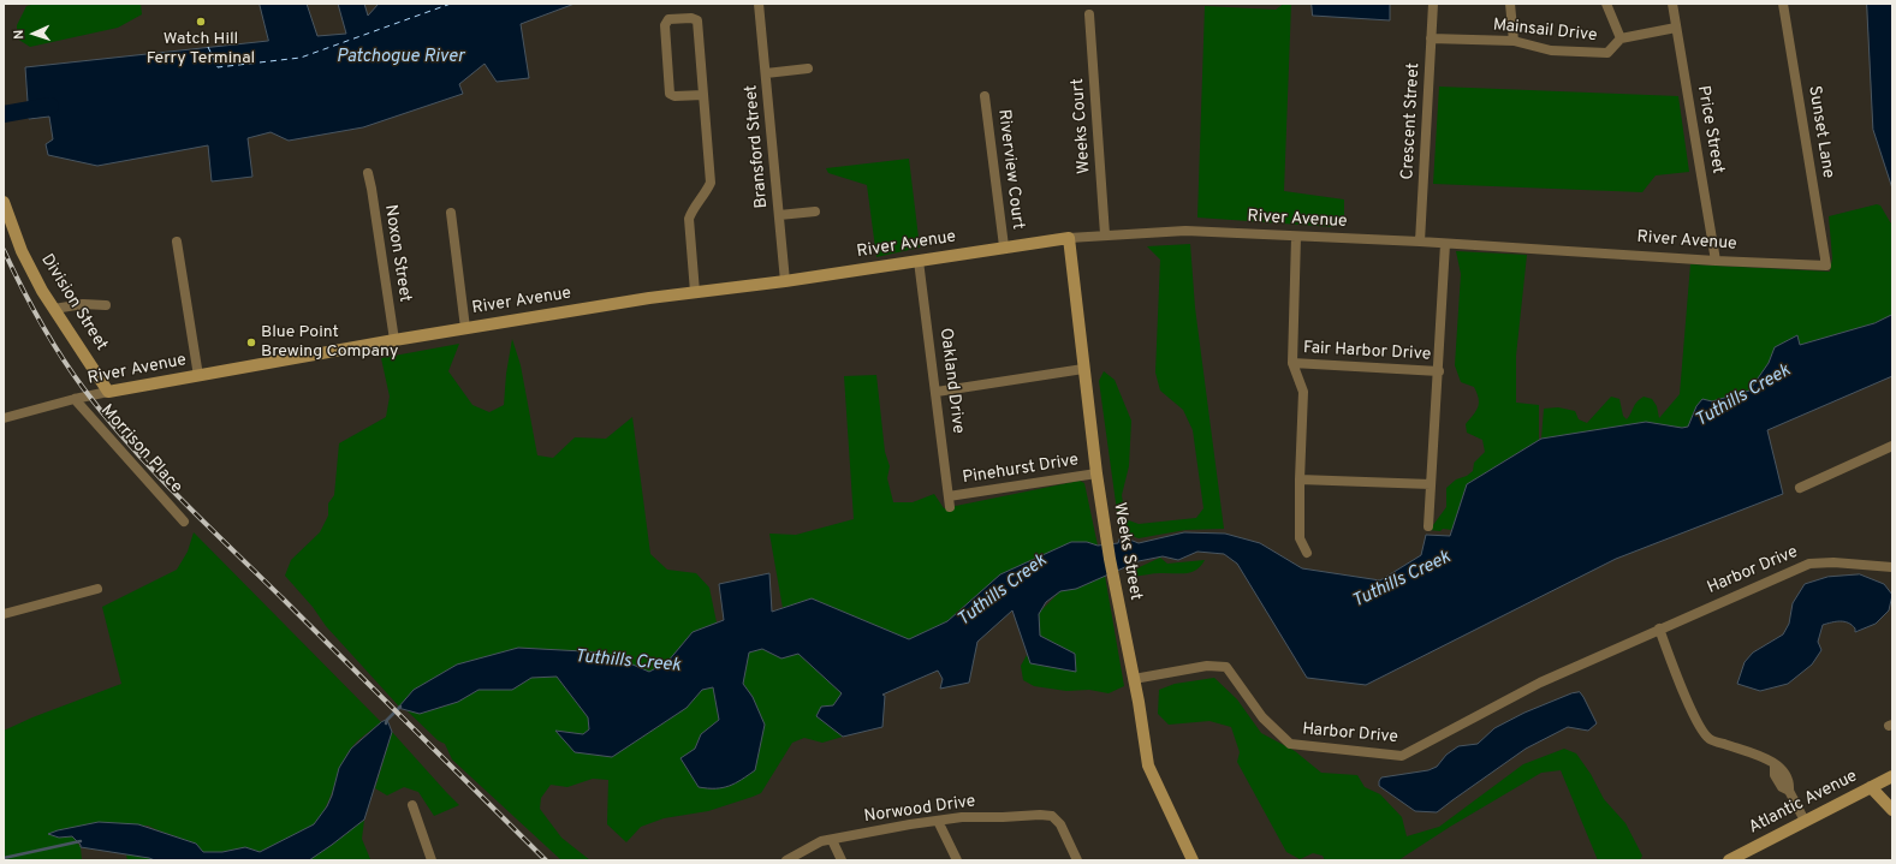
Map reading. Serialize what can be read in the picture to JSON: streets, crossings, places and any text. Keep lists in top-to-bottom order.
{
  "streets": {
    "main road": [
      "River Avenue",
      "Division Street",
      "Weeks Street",
      "Atlantic Avenue"
    ],
    "street": [
      "Mainsail Drive",
      "Crescent Street",
      "Weeks Court",
      "Price Street",
      "Sunset Lane",
      "Bransford Street",
      "Riverview Court",
      "Noxon Street",
      "Fair Harbor Drive",
      "Oakland Drive",
      "Morrison Place",
      "Pinehurst Drive",
      "Harbor Drive",
      "Norwood Drive"
    ]
  },
  "crossings": [
    ["Mainsail Drive", "Crescent Street"],
    ["Mainsail Drive", "Price Street"],
    ["Crescent Street", "River Avenue"],
    ["Weeks Court", "River Avenue"],
    ["Price Street", "River Avenue"],
    ["Sunset Lane", "River Avenue"],
    ["Bransford Street", "River Avenue"],
    ["Riverview Court", "River Avenue"],
    ["River Avenue", "Noxon Street"],
    ["River Avenue", "Division Street"],
    ["River Avenue", "Fair Harbor Drive"],
    ["River Avenue", "Oakland Drive"],
    ["River Avenue", "Morrison Place"],
    ["River Avenue", "Weeks Street"],
    ["Oakland Drive", "Pinehurst Drive"],
    ["Pinehurst Drive", "Weeks Street"],
    ["Weeks Street", "Harbor Drive"]
  ],
  "water": ["Patchogue River", "Tuthills Creek"],
  "places": ["Watch Hill Ferry Terminal", "Blue Point Brewing Company"],
  "north": "left"
}
